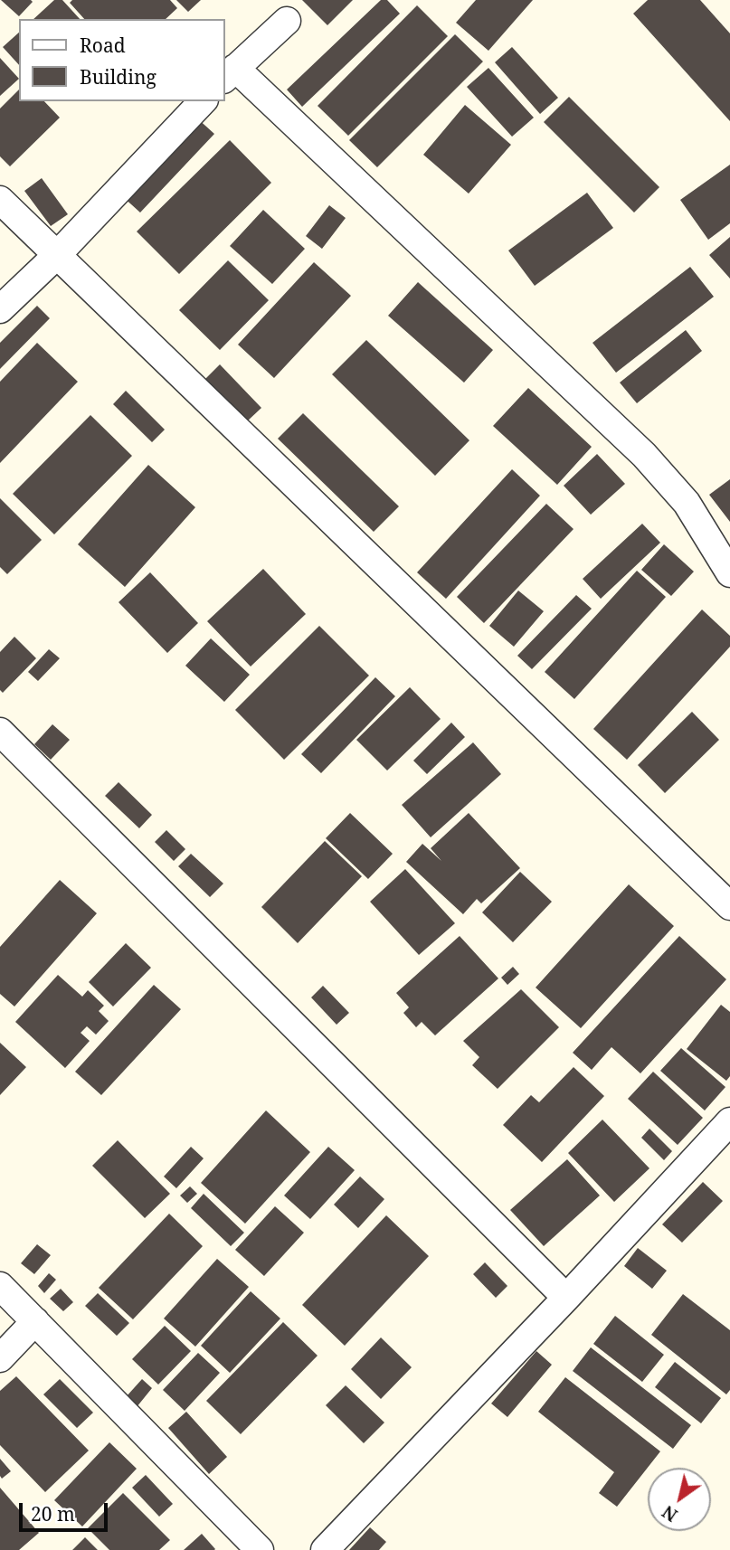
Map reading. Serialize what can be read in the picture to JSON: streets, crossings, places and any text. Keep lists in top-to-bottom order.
{
  "legend": ["Road", "Building"],
  "scale_bar": "20 m",
  "north": "bottom left"
}
